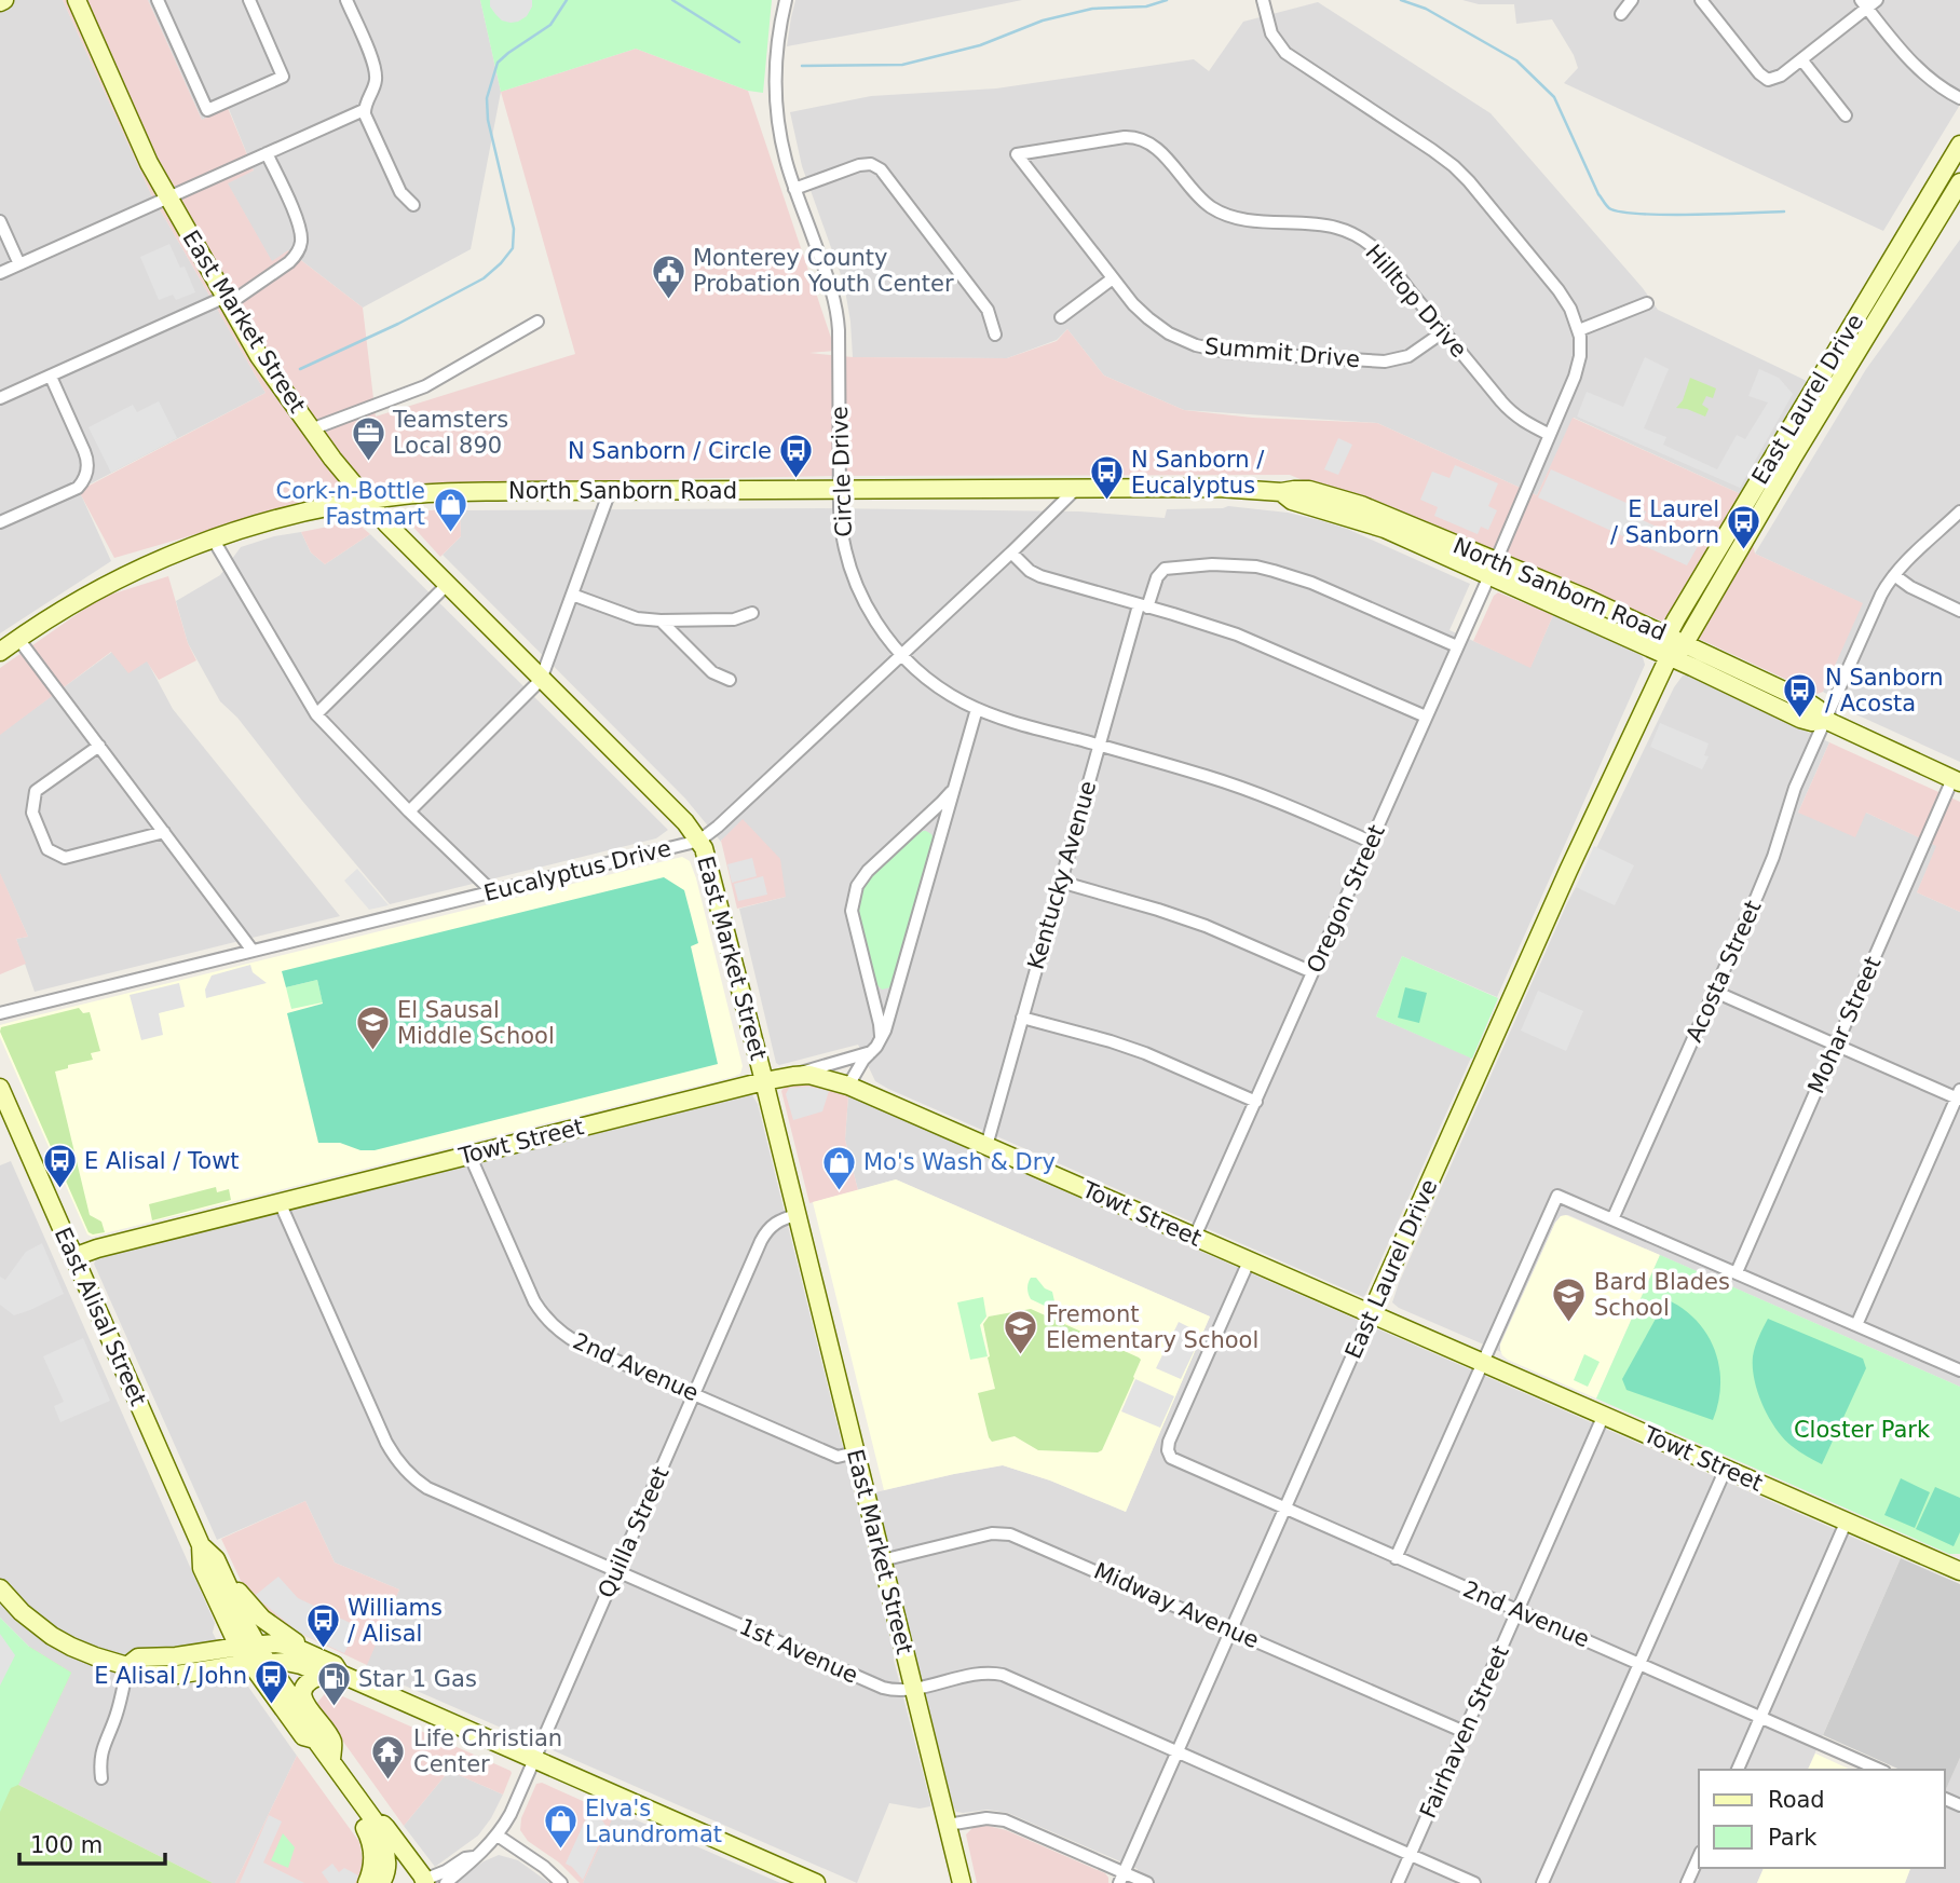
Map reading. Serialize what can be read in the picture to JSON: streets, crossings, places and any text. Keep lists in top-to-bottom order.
{
  "streets": {
    "main road": [
      "East Market Street",
      "East Laurel Drive",
      "North Sanborn Road",
      "Towt Street",
      "East Alisal Street"
    ],
    "street": [
      "Hilltop Drive",
      "Summit Drive",
      "Circle Drive",
      "Eucalyptus Drive",
      "Kentucky Avenue",
      "Oregon Street",
      "Acosta Street",
      "Mohar Street",
      "2nd Avenue",
      "Quilla Street",
      "Midway Avenue",
      "1st Avenue",
      "Fairhaven Street"
    ]
  },
  "crossings": [
    ["Hilltop Drive", "Summit Drive"],
    ["Hilltop Drive", "Oregon Street"],
    ["East Market Street", "North Sanborn Road"],
    ["East Market Street", "Eucalyptus Drive"],
    ["East Market Street", "Towt Street"],
    ["East Market Street", "2nd Avenue"],
    ["East Market Street", "Quilla Street"],
    ["East Market Street", "Midway Avenue"],
    ["East Market Street", "1st Avenue"],
    ["East Laurel Drive", "North Sanborn Road"],
    ["East Laurel Drive", "Towt Street"],
    ["East Laurel Drive", "2nd Avenue"],
    ["East Laurel Drive", "Midway Avenue"],
    ["East Laurel Drive", "1st Avenue"],
    ["Circle Drive", "North Sanborn Road"],
    ["Circle Drive", "Eucalyptus Drive"],
    ["Circle Drive", "Kentucky Avenue"],
    ["Circle Drive", "Oregon Street"],
    ["North Sanborn Road", "Eucalyptus Drive"],
    ["North Sanborn Road", "Oregon Street"],
    ["North Sanborn Road", "Acosta Street"],
    ["North Sanborn Road", "Mohar Street"],
    ["Kentucky Avenue", "Oregon Street"],
    ["Kentucky Avenue", "Towt Street"],
    ["Oregon Street", "Towt Street"],
    ["Towt Street", "East Alisal Street"],
    ["Towt Street", "2nd Avenue"],
    ["Towt Street", "1st Avenue"],
    ["Towt Street", "Fairhaven Street"],
    ["East Alisal Street", "Quilla Street"],
    ["2nd Avenue", "Quilla Street"],
    ["2nd Avenue", "Fairhaven Street"],
    ["Quilla Street", "1st Avenue"],
    ["Midway Avenue", "Fairhaven Street"],
    ["1st Avenue", "Fairhaven Street"]
  ],
  "parks": ["Closter Park"],
  "places": {
    "public building": ["Monterey County Probation Youth Center"],
    "office": ["Teamsters Local 890"],
    "bus stop": [
      "N Sanborn / Circle",
      "N Sanborn / Eucalyptus",
      "E Laurel / Sanborn",
      "N Sanborn / Acosta",
      "E Alisal / Towt",
      "Williams / Alisal",
      "E Alisal / John"
    ],
    "shop": ["Cork-n-Bottle Fastmart", "Mo's Wash & Dry", "Elva's Laundromat"],
    "school or university": ["El Sausal Middle School", "Bard Blades School", "Fremont Elementary School"],
    "fuel station": ["Star 1 Gas"],
    "temple": ["Life Christian Center"]
  },
  "legend": ["Road", "Park"],
  "scale_bar": "100 m"
}
